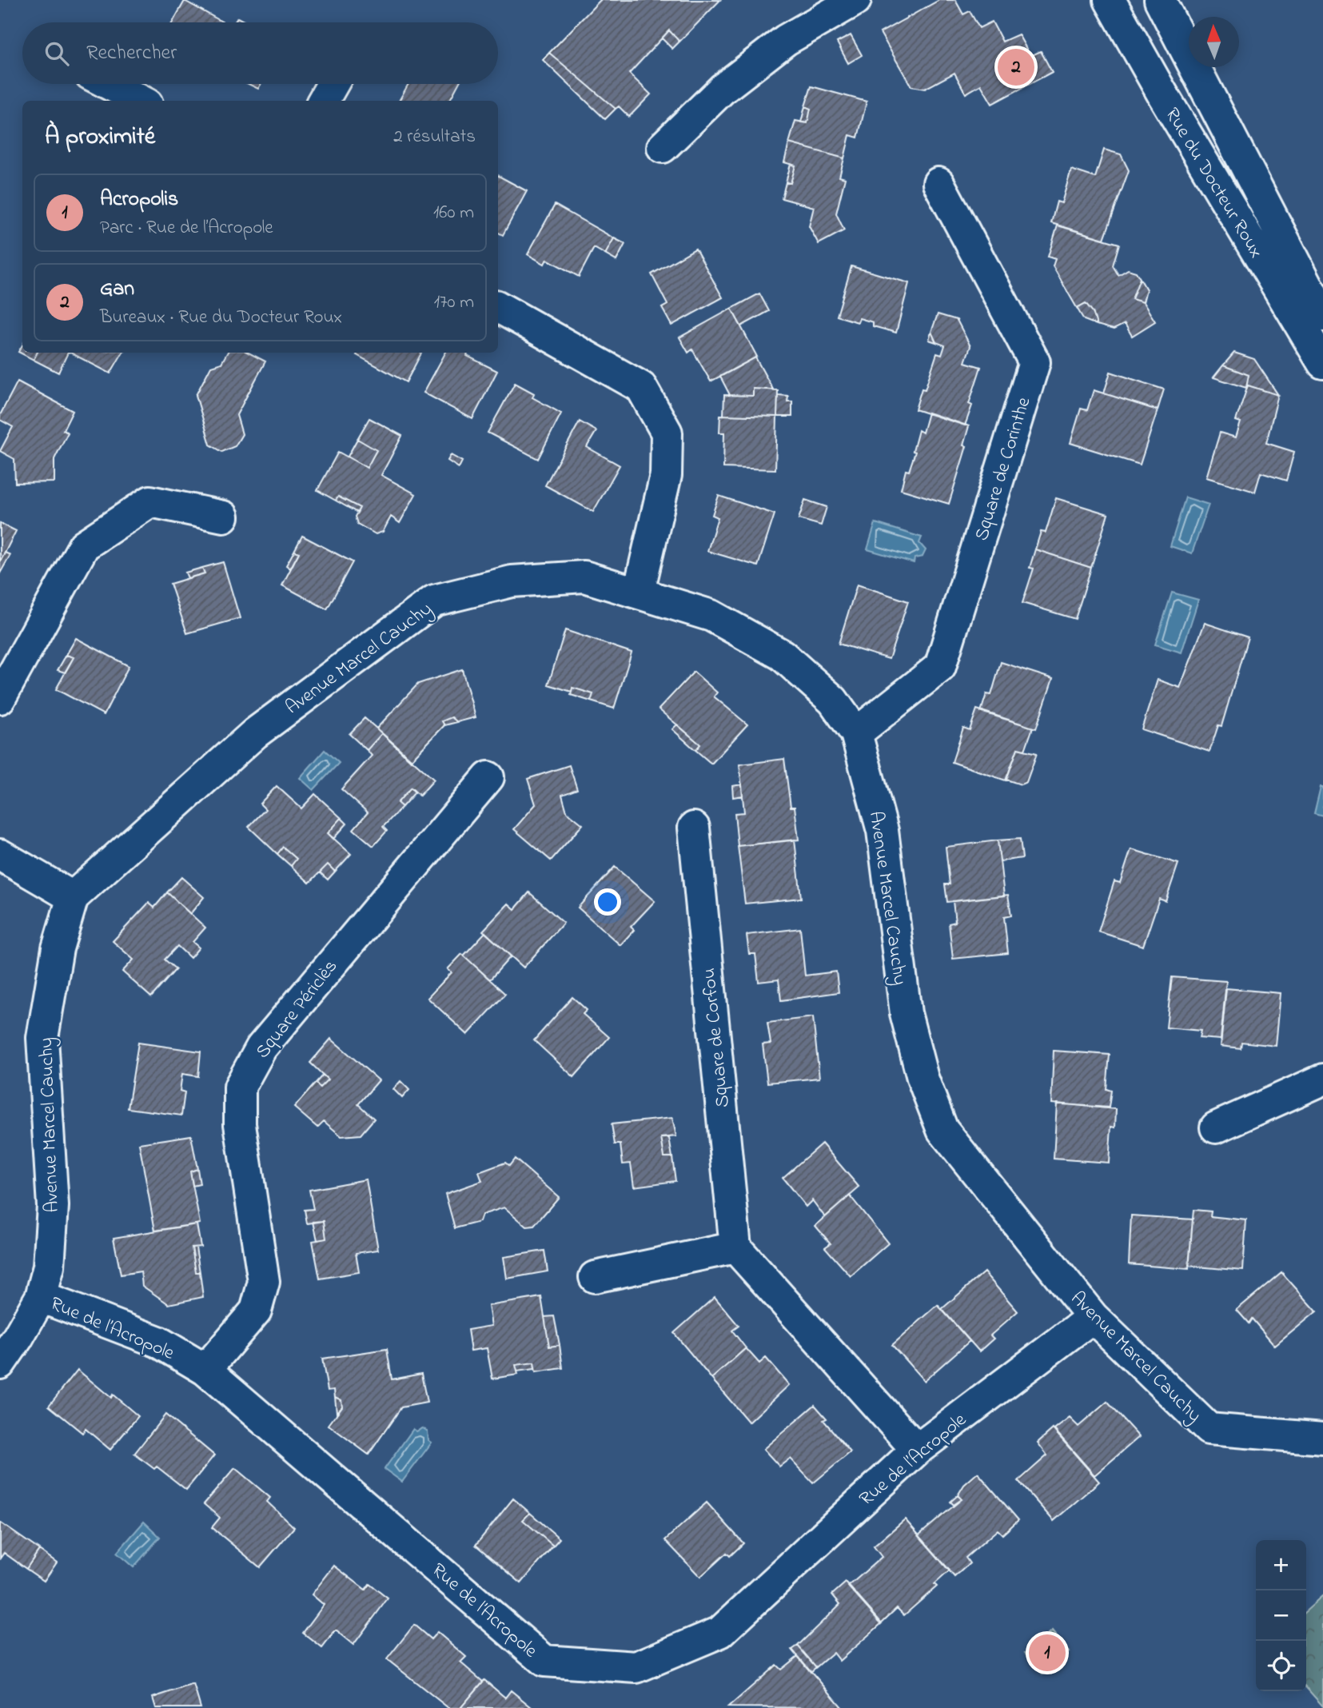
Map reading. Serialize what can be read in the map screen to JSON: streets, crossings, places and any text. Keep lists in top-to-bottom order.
{
  "streets": {
    "street": [
      "Rue du Docteur Roux",
      "Square de Corinthe",
      "Avenue Marcel Cauchy",
      "Square Périclès",
      "Square de Corfou",
      "Rue de l’Acropole"
    ]
  },
  "crossings": [
    ["Square de Corinthe", "Avenue Marcel Cauchy"],
    ["Avenue Marcel Cauchy", "Rue de l’Acropole"],
    ["Square Périclès", "Rue de l’Acropole"]
  ],
  "north": "top",
  "page": {
    "search": "Rechercher",
    "pins": ["2", "1"],
    "heading": ["À proximité", "2 résultats"],
    "list": [
      {
        "mark": "1",
        "name": "Acropolis",
        "note": "Parc · Rue de l’Acropole",
        "value": "160 m"
      },
      {
        "mark": "2",
        "name": "Gan",
        "note": "Bureaux · Rue du Docteur Roux",
        "value": "170 m"
      }
    ],
    "map_buttons": ["+", "−"]
  }
}
